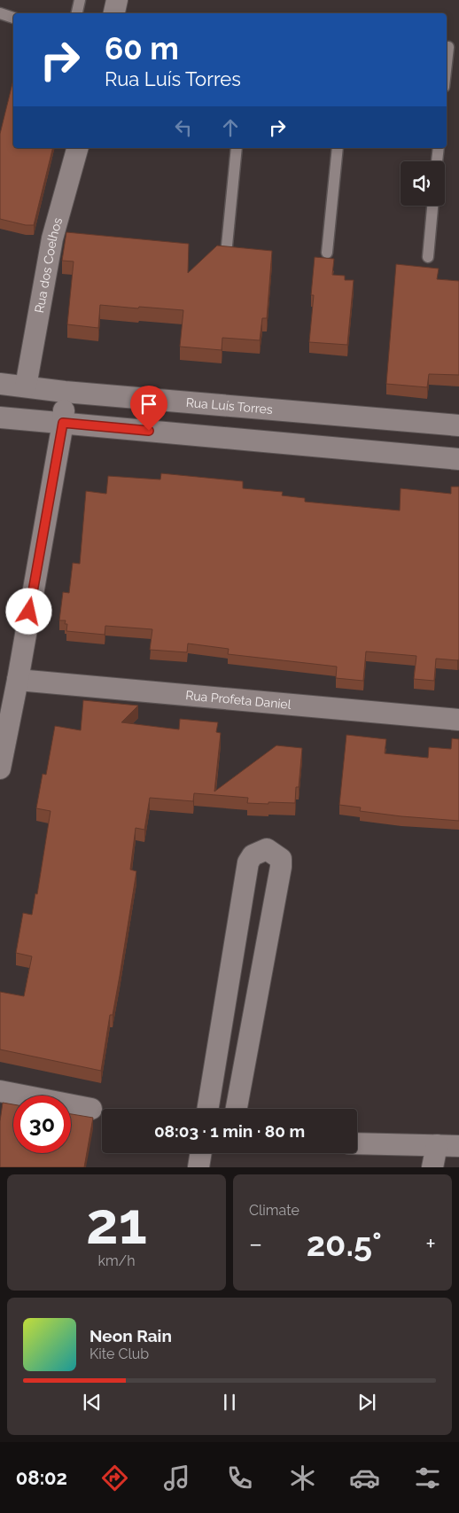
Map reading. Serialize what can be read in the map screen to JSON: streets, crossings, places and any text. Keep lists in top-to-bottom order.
{
  "streets": {
    "street": ["Rua dos Coelhos", "Rua Luís Torres", "Rua Profeta Daniel"]
  },
  "crossings": [
    ["Rua dos Coelhos", "Rua Luís Torres"]
  ],
  "page": {
    "turn": ["60 m", "Rua Luís Torres"],
    "limit": "30",
    "trip": "08:03 · 1 min · 80 m",
    "tile": [
      ["21", "km/h"],
      "Climate"
    ],
    "heat": ["−", "20.5°", "+"],
    "song": ["Neon Rain", "Kite Club"],
    "tabs": "08:02"
  }
}
